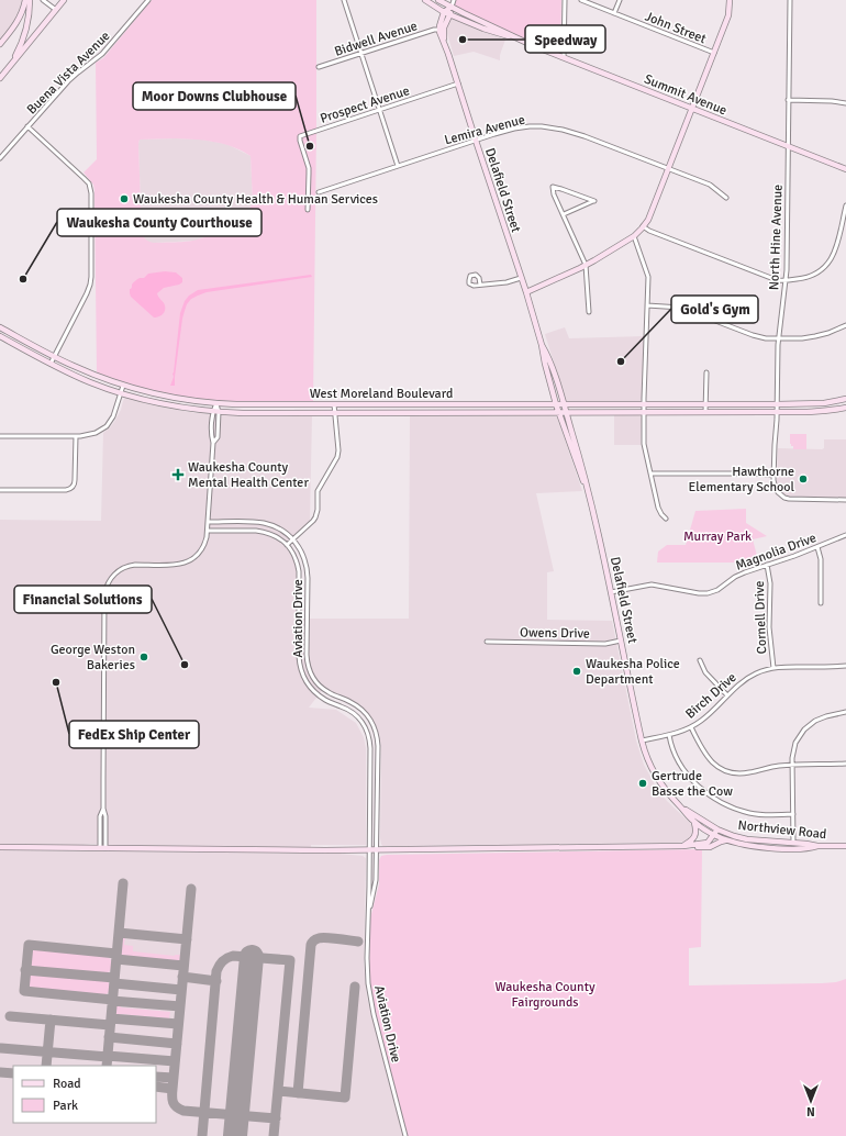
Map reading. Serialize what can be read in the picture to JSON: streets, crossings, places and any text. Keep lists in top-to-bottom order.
{
  "streets": {
    "street": [
      "John Street",
      "Bidwell Avenue",
      "Buena Vista Avenue",
      "Summit Avenue",
      "Prospect Avenue",
      "Lemira Avenue",
      "Delafield Street",
      "North Hine Avenue",
      "West Moreland Boulevard",
      "Magnolia Drive",
      "Cornell Drive",
      "Aviation Drive",
      "Owens Drive",
      "Birch Drive",
      "Northview Road"
    ]
  },
  "crossings": [
    ["Bidwell Avenue", "Delafield Street"],
    ["Summit Avenue", "Delafield Street"],
    ["Summit Avenue", "North Hine Avenue"],
    ["Prospect Avenue", "Delafield Street"],
    ["Lemira Avenue", "Delafield Street"],
    ["Delafield Street", "West Moreland Boulevard"],
    ["Delafield Street", "Magnolia Drive"],
    ["Delafield Street", "Owens Drive"],
    ["Delafield Street", "Birch Drive"],
    ["Delafield Street", "Northview Road"],
    ["North Hine Avenue", "West Moreland Boulevard"],
    ["Magnolia Drive", "Cornell Drive"],
    ["Cornell Drive", "Birch Drive"]
  ],
  "parks": ["Murray Park", "Waukesha County Fairgrounds"],
  "places": {
    "other": [
      "Speedway",
      "Moor Downs Clubhouse",
      "Waukesha County Health & Human Services",
      "Waukesha County Courthouse",
      "Gold's Gym",
      "Hawthorne Elementary School",
      "George Weston Bakeries",
      "Financial Solutions",
      "Waukesha Police Department",
      "FedEx Ship Center",
      "Gertrude Basse the Cow"
    ],
    "health": ["Waukesha County Mental Health Center"]
  },
  "legend": ["Road", "Park"],
  "north": "bottom"
}
